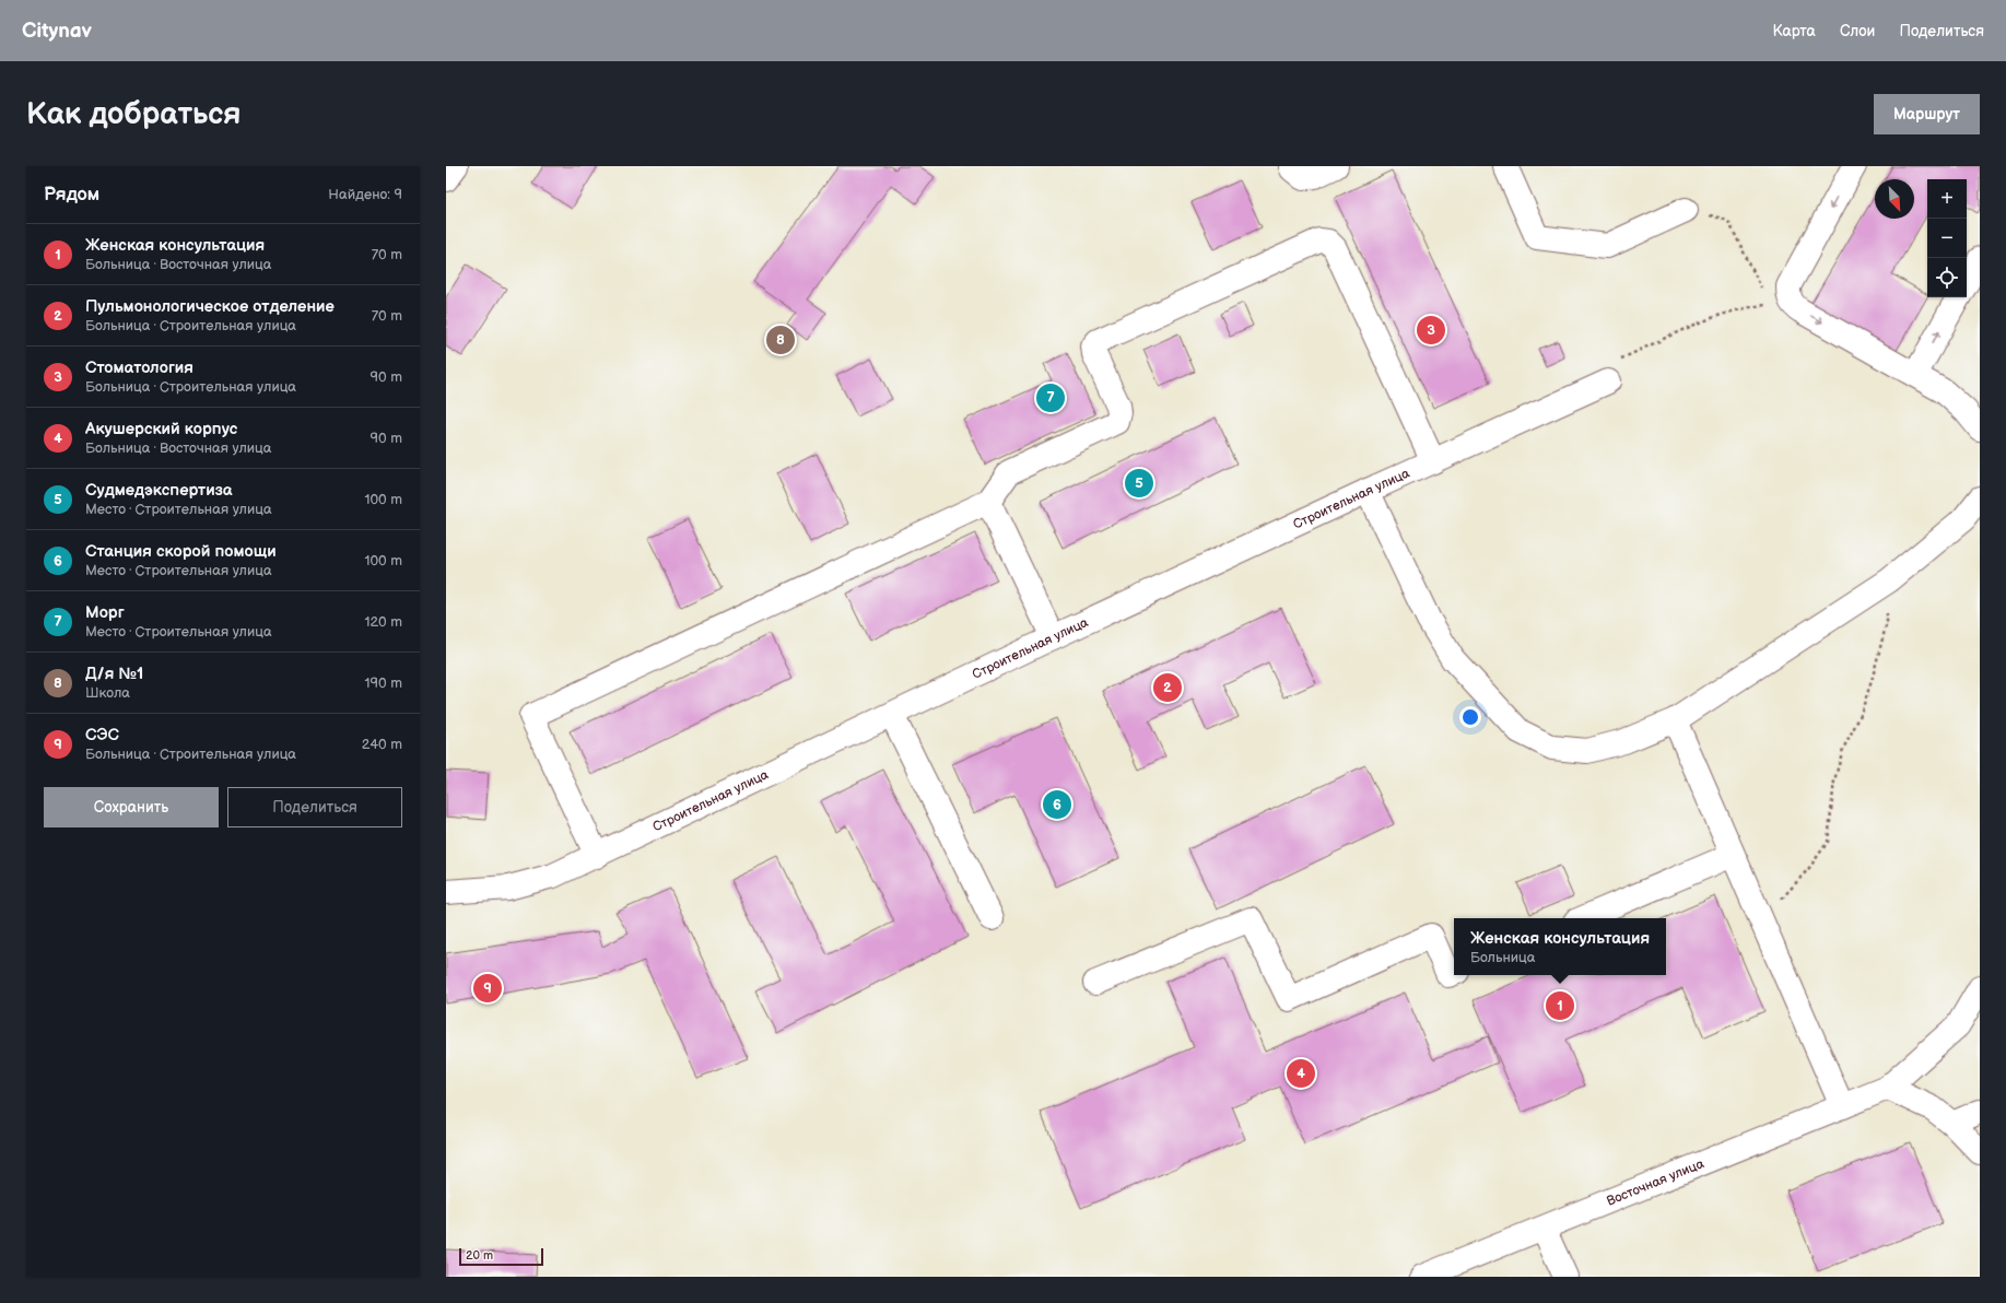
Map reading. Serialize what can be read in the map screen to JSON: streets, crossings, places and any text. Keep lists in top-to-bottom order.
{
  "streets": {
    "street": ["Строительная улица", "Восточная улица"]
  },
  "scale_bar": "20 m",
  "north": "bottom right",
  "page": {
    "header": "Citynav",
    "nav": ["Карта", "Слои", "Поделиться"],
    "buttons": [
      "Маршрут",
      ["Сохранить", "Поделиться"]
    ],
    "title": "Как добраться",
    "heading": ["Рядом", "Найдено: 9"],
    "map_buttons": ["+", "−"],
    "list": [
      {
        "mark": "1",
        "name": "Женская консультация",
        "note": "Больница · Восточная улица",
        "value": "70 m"
      },
      {
        "mark": "2",
        "name": "Пульмонологическое отделение",
        "note": "Больница · Строительная улица",
        "value": "70 m"
      },
      {
        "mark": "3",
        "name": "Стоматология",
        "note": "Больница · Строительная улица",
        "value": "90 m"
      },
      {
        "mark": "4",
        "name": "Акушерский корпус",
        "note": "Больница · Восточная улица",
        "value": "90 m"
      },
      {
        "mark": "5",
        "name": "Судмедэкспертиза",
        "note": "Место · Строительная улица",
        "value": "100 m"
      },
      {
        "mark": "6",
        "name": "Станция скорой помощи",
        "note": "Место · Строительная улица",
        "value": "100 m"
      },
      {
        "mark": "7",
        "name": "Морг",
        "note": "Место · Строительная улица",
        "value": "120 m"
      },
      {
        "mark": "8",
        "name": "Д/я №1",
        "note": "Школа",
        "value": "190 m"
      },
      {
        "mark": "9",
        "name": "СЭС",
        "note": "Больница · Строительная улица",
        "value": "240 m"
      }
    ],
    "pins": [
      "3",
      "8",
      "7",
      "5",
      "2",
      "6",
      "9",
      "1",
      "4"
    ],
    "popup": ["Женская консультация", "Больница"],
    "scale": "20 m"
  }
}
